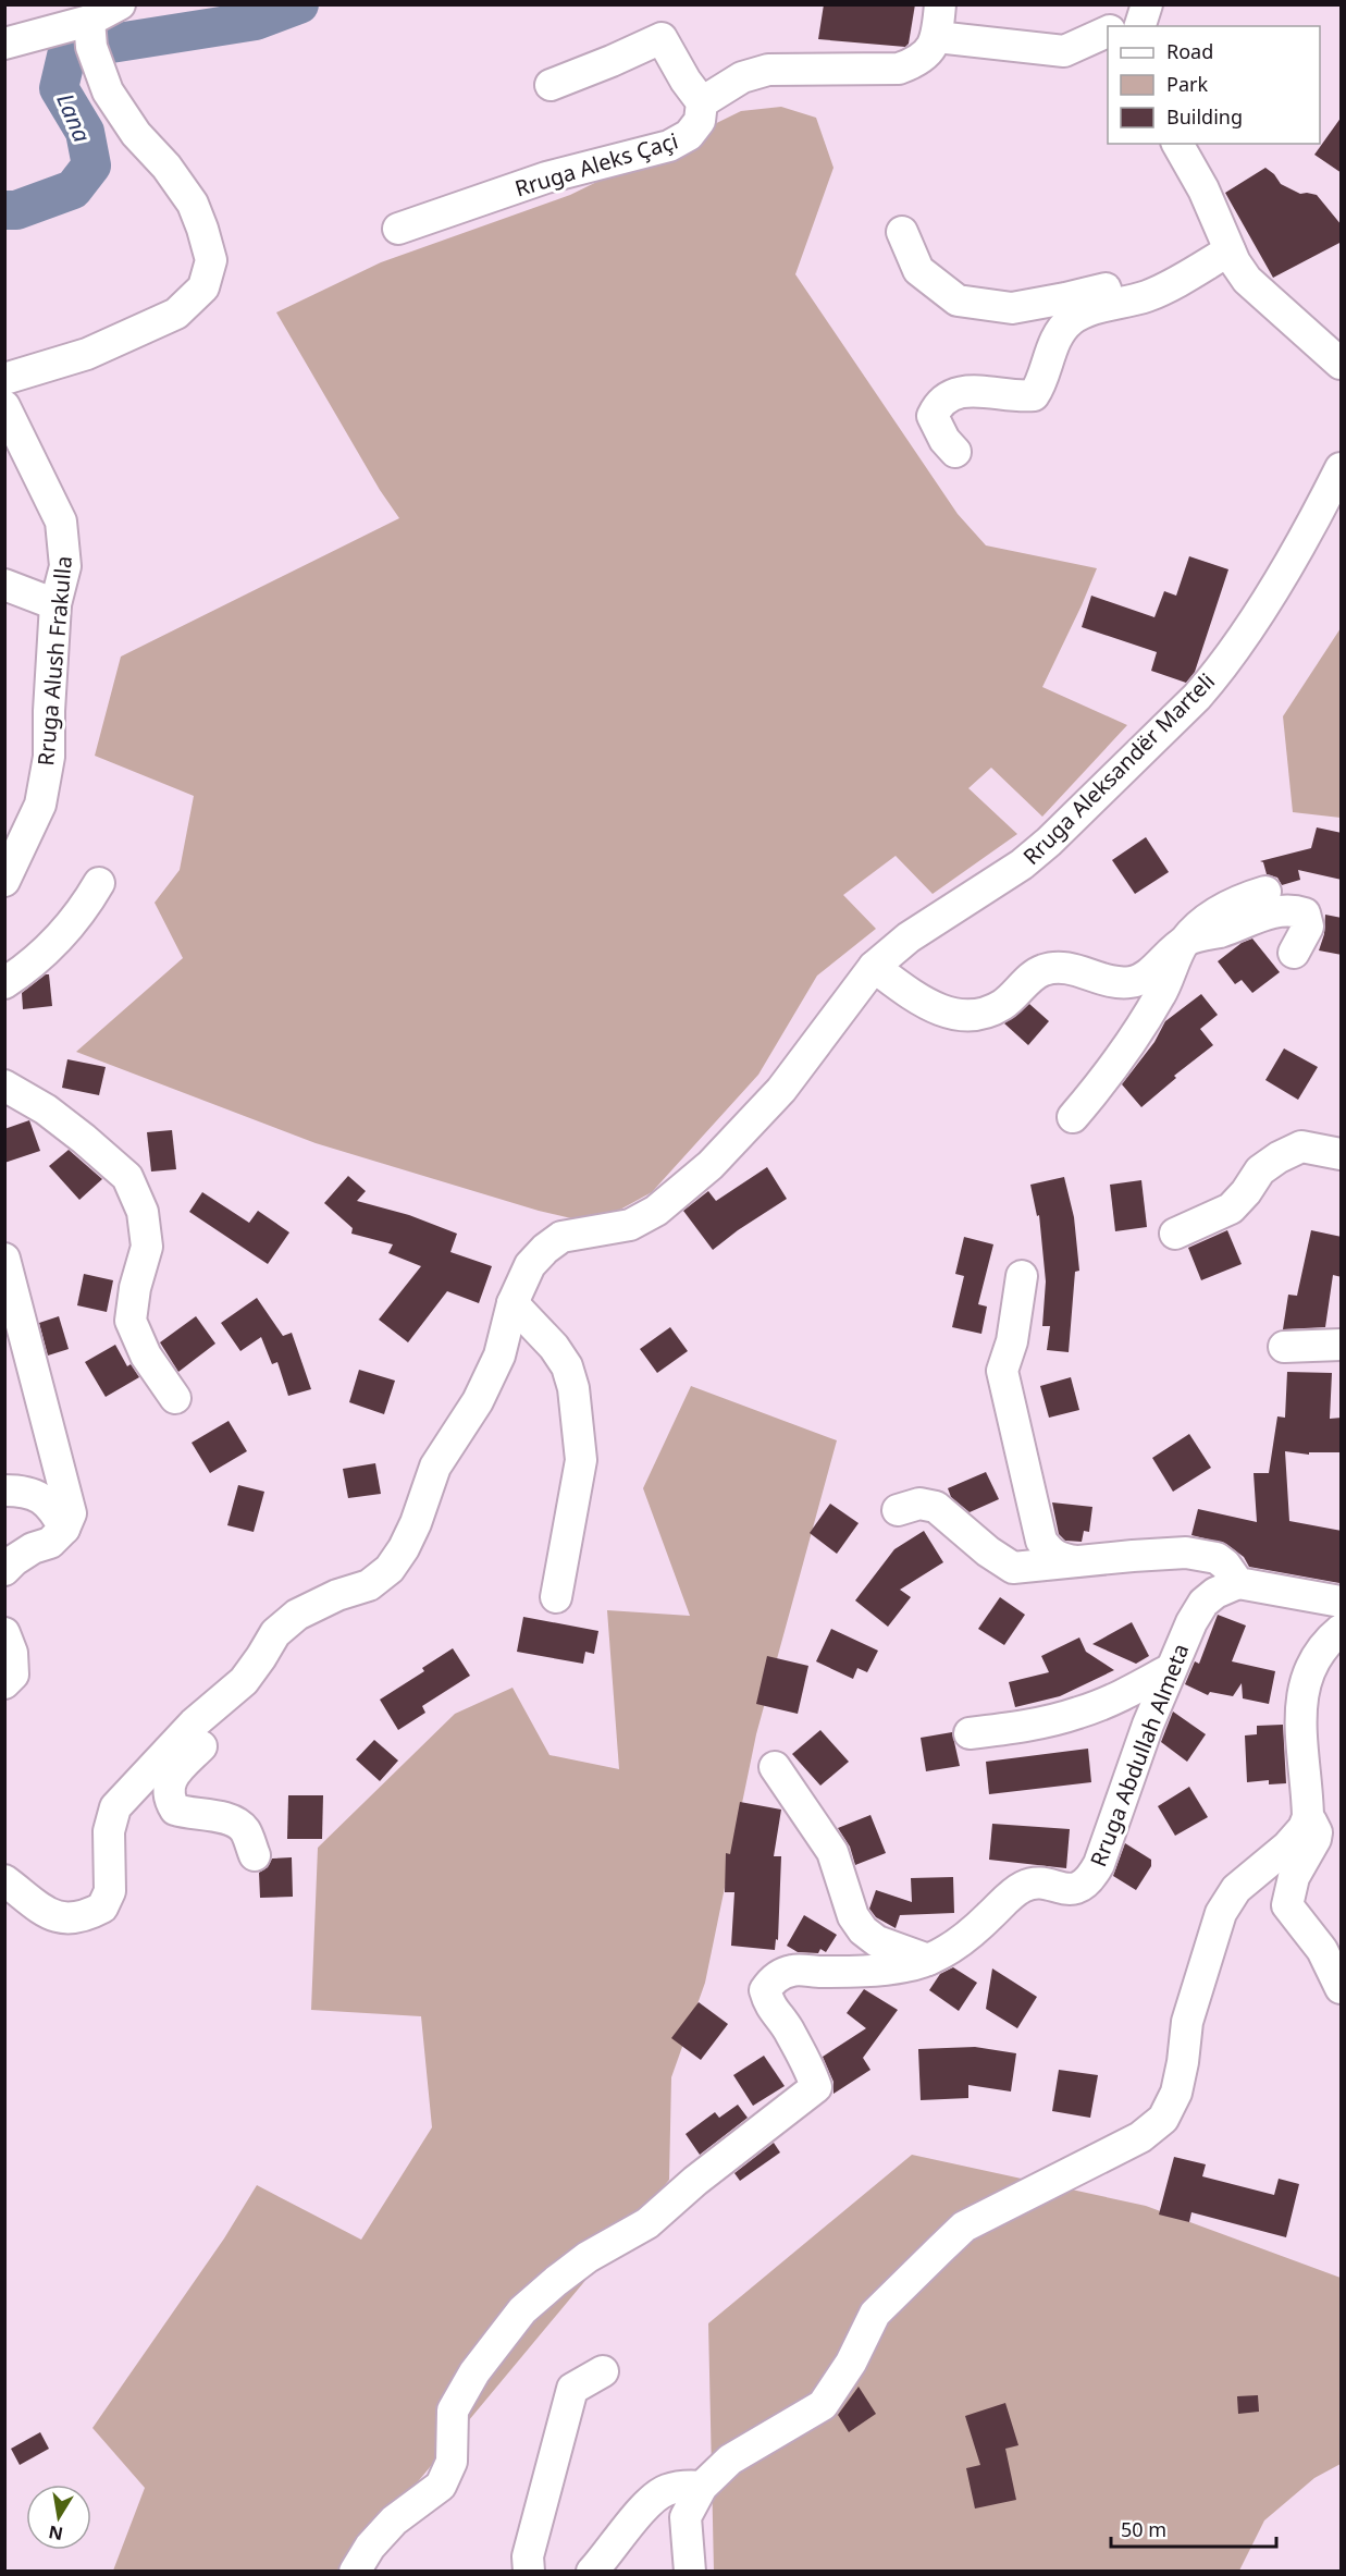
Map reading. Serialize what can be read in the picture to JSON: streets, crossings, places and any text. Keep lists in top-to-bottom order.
{
  "streets": {
    "street": [
      "Rruga Aleks Çaçi",
      "Rruga Alush Frakulla",
      "Rruga Aleksandër Marteli",
      "Rruga Abdullah Almeta"
    ]
  },
  "water": ["Lana"],
  "legend": ["Road", "Park", "Building"],
  "scale_bar": "50 m",
  "north": "bottom"
}
